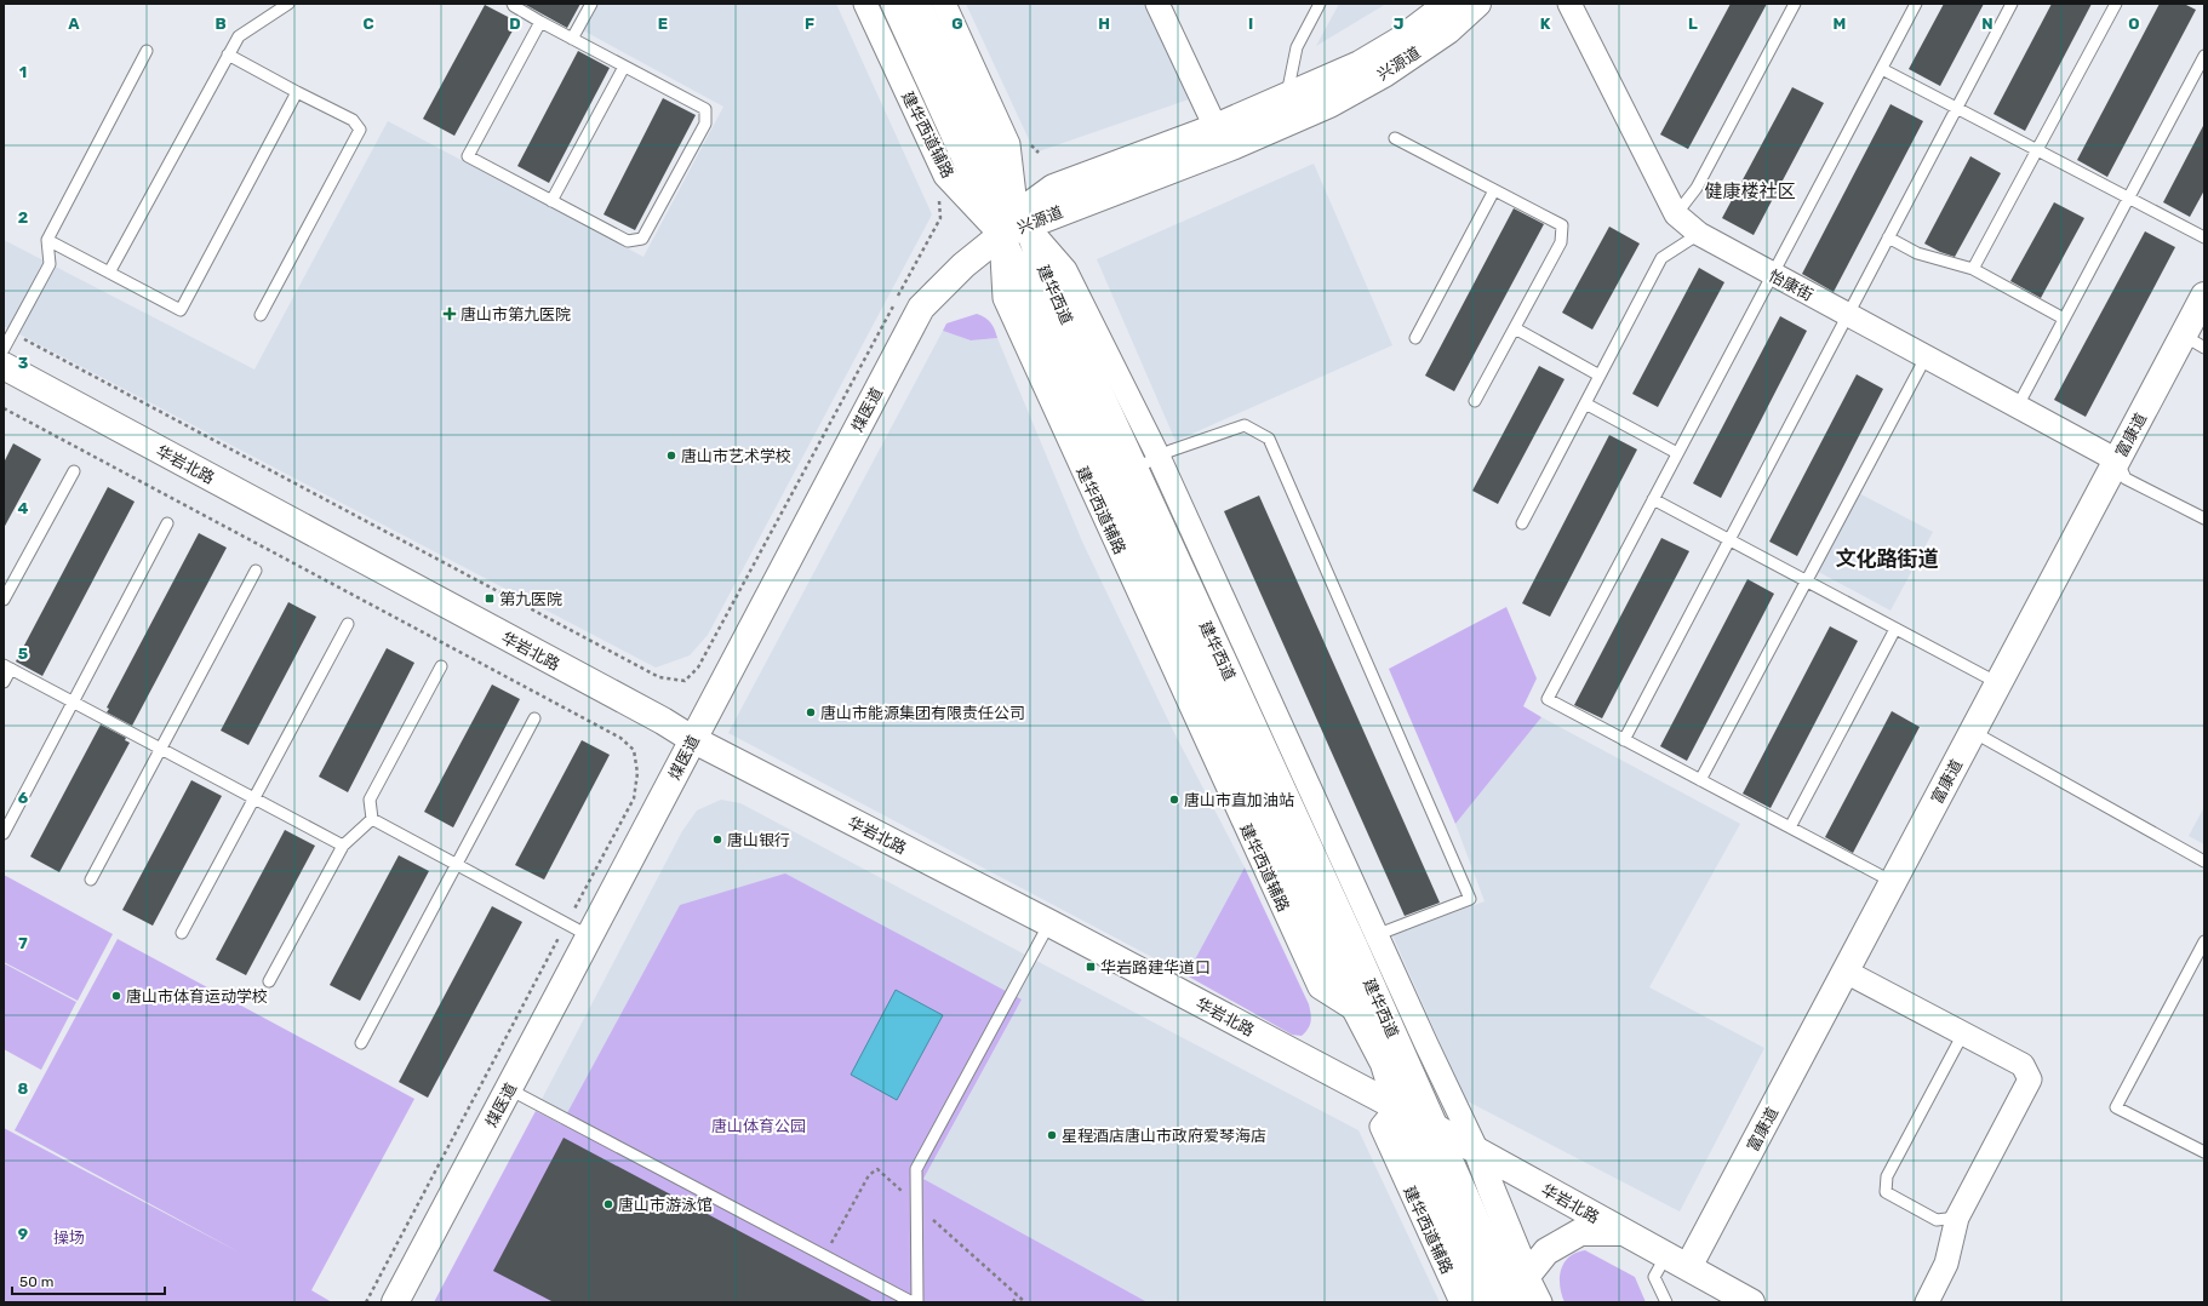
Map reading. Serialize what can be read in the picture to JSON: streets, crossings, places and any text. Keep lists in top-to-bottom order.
{
  "streets": {
    "street": [
      "兴源道",
      "建华西道辅路",
      "怡康街",
      "建华西道",
      "煤医道",
      "富康道",
      "华岩北路"
    ]
  },
  "crossings": [
    ["兴源道", "建华西道辅路"],
    ["兴源道", "建华西道"],
    ["兴源道", "煤医道"],
    ["建华西道辅路", "建华西道"],
    ["建华西道辅路", "煤医道"],
    ["建华西道辅路", "华岩北路"],
    ["怡康街", "富康道"],
    ["建华西道", "煤医道"],
    ["建华西道", "华岩北路"],
    ["煤医道", "华岩北路"],
    ["富康道", "华岩北路"]
  ],
  "districts": ["健康楼社区", "文化路街道"],
  "parks": ["唐山体育公园", "操场"],
  "places": {
    "health": ["唐山市第九医院"],
    "other": [
      "唐山市艺术学校",
      "唐山市能源集团有限责任公司",
      "唐山市直加油站",
      "唐山银行",
      "唐山市体育运动学校",
      "星程酒店唐山市政府爱琴海店",
      "唐山市游泳馆"
    ],
    "transit": ["第九医院", "华岩路建华道口"]
  },
  "scale_bar": "50 m",
  "grid": {
    "columns": [
      "A",
      "B",
      "C",
      "D",
      "E",
      "F",
      "G",
      "H",
      "I",
      "J",
      "K",
      "L",
      "M",
      "N",
      "O"
    ],
    "rows": [
      "1",
      "2",
      "3",
      "4",
      "5",
      "6",
      "7",
      "8",
      "9"
    ]
  }
}
